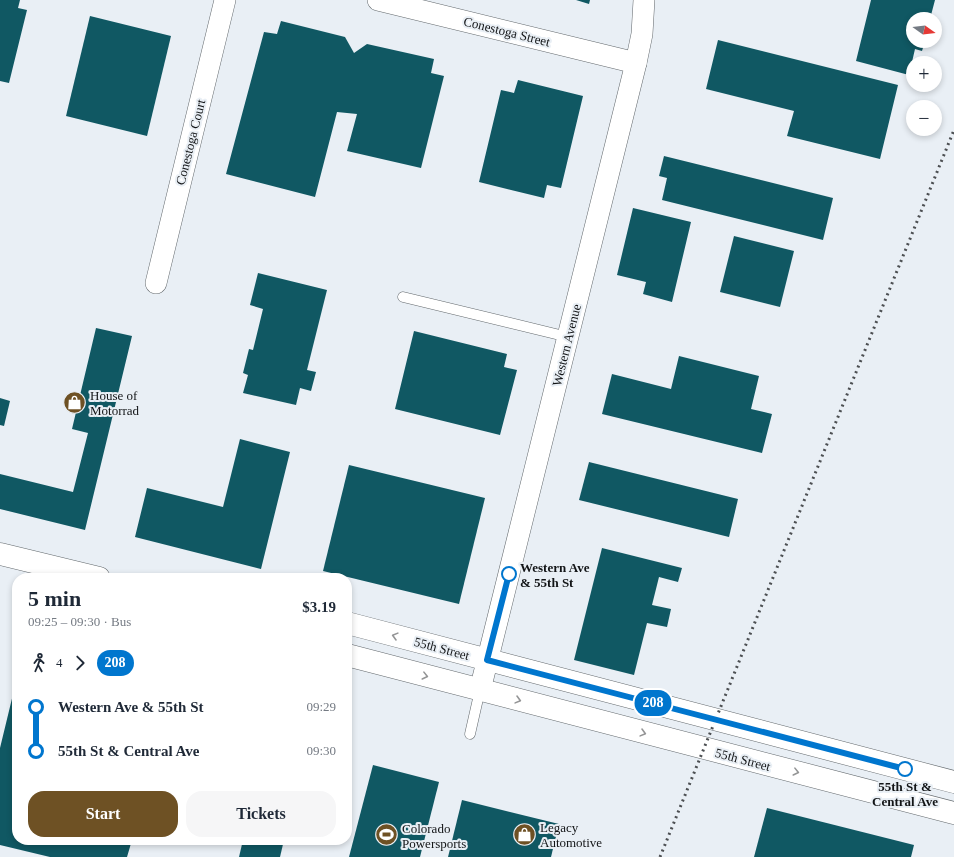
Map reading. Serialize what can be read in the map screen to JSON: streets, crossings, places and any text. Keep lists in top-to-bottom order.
{
  "streets": {
    "main road": ["55th Street"],
    "street": ["Conestoga Street", "Conestoga Court", "Western Avenue"]
  },
  "crossings": [
    ["Conestoga Street", "Western Avenue"],
    ["Western Avenue", "55th Street"]
  ],
  "places": {
    "shop": ["House of Motorrad", "Legacy Automotive"],
    "other": ["Western Ave & 55th St", "55th St & Central Ave"],
    "sports": ["Colorado Powersports"]
  },
  "lines": ["bus line 208"],
  "north": "right",
  "page": {
    "on_map": "208",
    "map_buttons": ["+", "−"],
    "heading": ["5 min", "09:25 – 09:30 · Bus", "$3.19"],
    "legs": ["4", "208"],
    "list": [
      {
        "name": "Western Ave & 55th St",
        "value": "09:29"
      },
      {
        "name": "55th St & Central Ave",
        "value": "09:30"
      }
    ],
    "buttons": ["Start", "Tickets"]
  }
}
